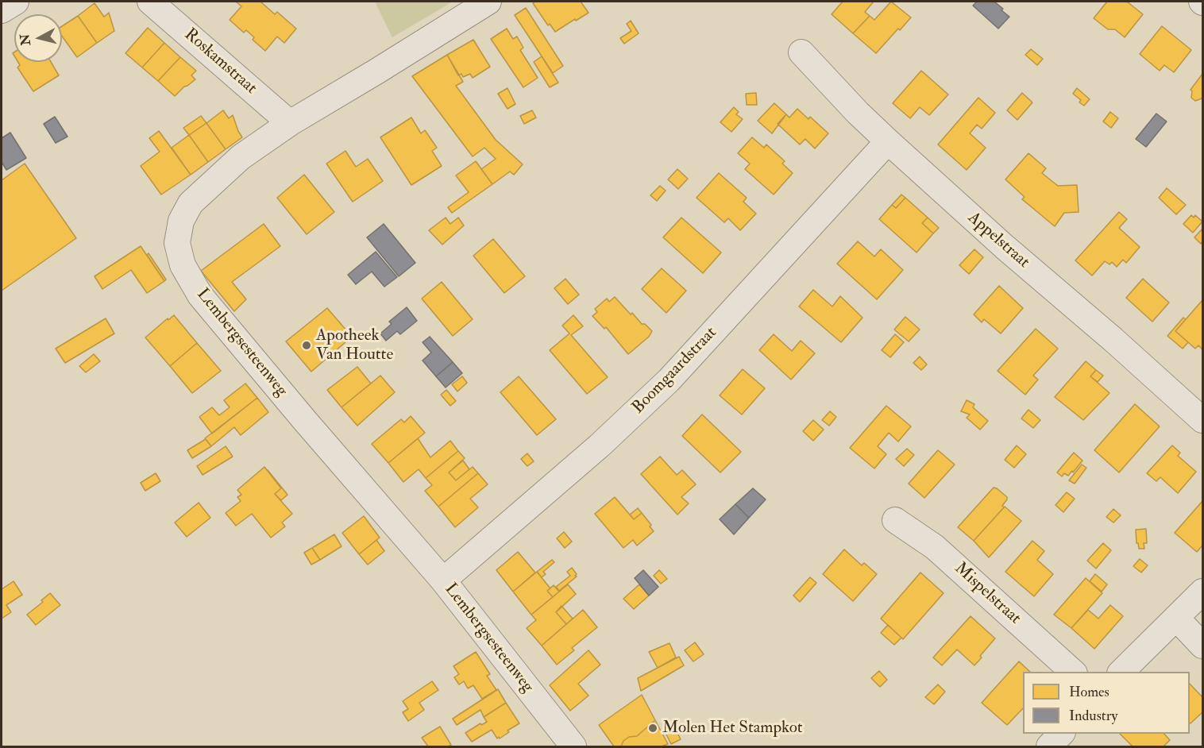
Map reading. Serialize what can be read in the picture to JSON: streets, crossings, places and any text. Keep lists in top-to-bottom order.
{
  "streets": {
    "street": [
      "Roskamstraat",
      "Appelstraat",
      "Lembergsesteenweg",
      "Boomgaardstraat",
      "Mispelstraat"
    ]
  },
  "crossings": [
    ["Roskamstraat", "Lembergsesteenweg"],
    ["Appelstraat", "Boomgaardstraat"],
    ["Lembergsesteenweg", "Boomgaardstraat"]
  ],
  "places": ["Apotheek Van Houtte", "Molen Het Stampkot"],
  "legend": ["Homes", "Industry"],
  "north": "left"
}
